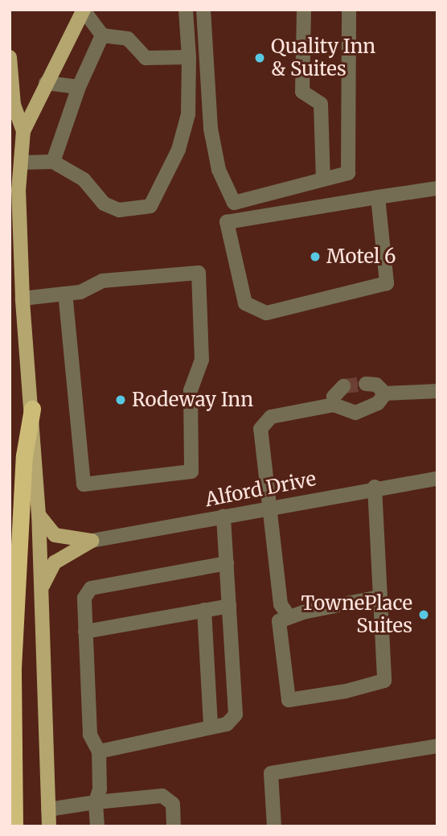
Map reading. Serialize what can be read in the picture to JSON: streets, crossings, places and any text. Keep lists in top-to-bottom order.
{
  "streets": {
    "street": ["Alford Drive"]
  },
  "places": [
    "Quality Inn & Suites",
    "Motel 6",
    "Rodeway Inn",
    "TownePlace Suites"
  ]
}
